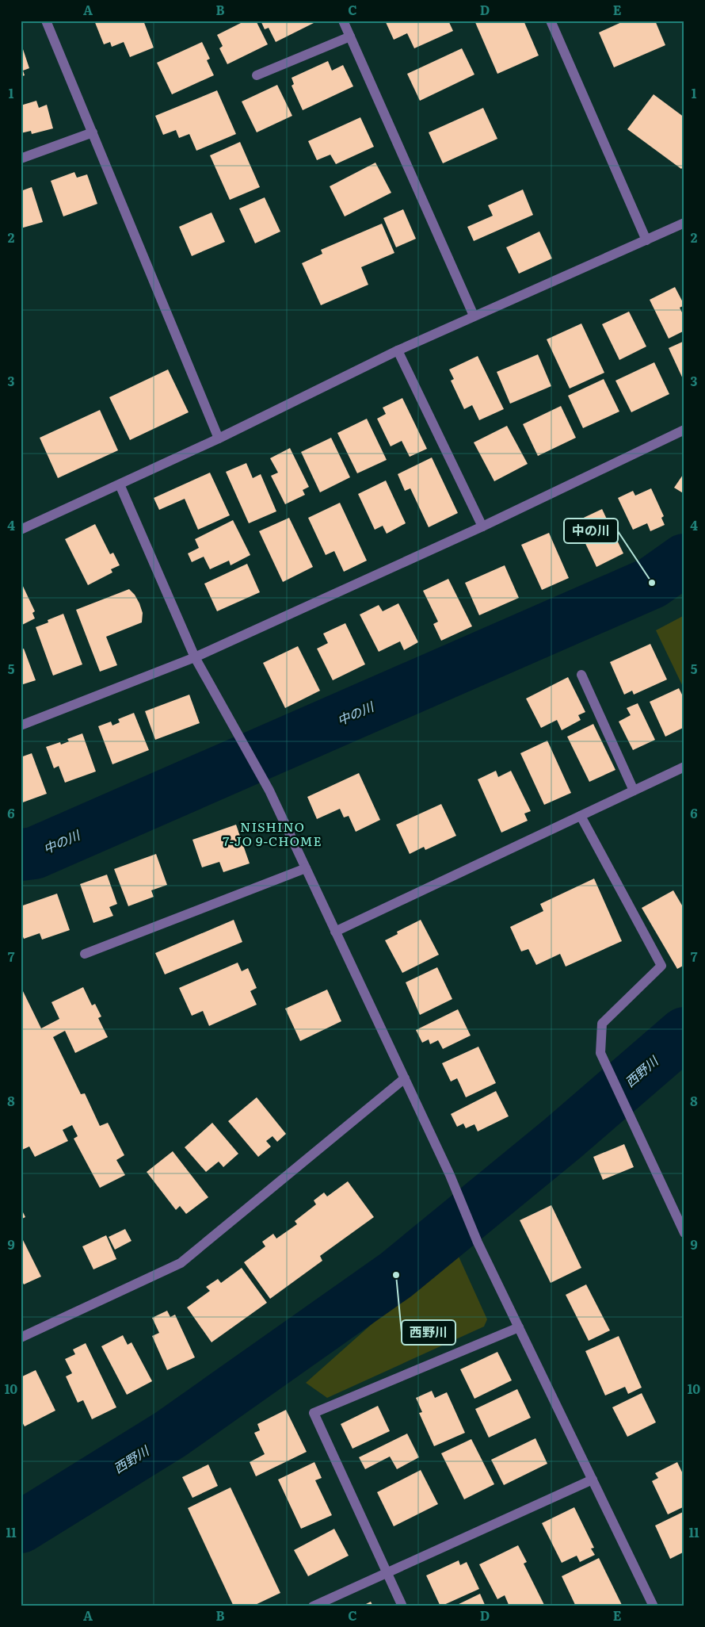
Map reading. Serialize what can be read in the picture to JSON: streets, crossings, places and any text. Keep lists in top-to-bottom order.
{
  "districts": ["NISHINO 7-JO 9-CHOME"],
  "water": ["中の川", "西野川"],
  "places": ["中の川", "西野川"],
  "grid": {
    "columns": [
      "A",
      "B",
      "C",
      "D",
      "E"
    ],
    "rows": [
      "1",
      "2",
      "3",
      "4",
      "5",
      "6",
      "7",
      "8",
      "9",
      "10",
      "11"
    ]
  }
}
